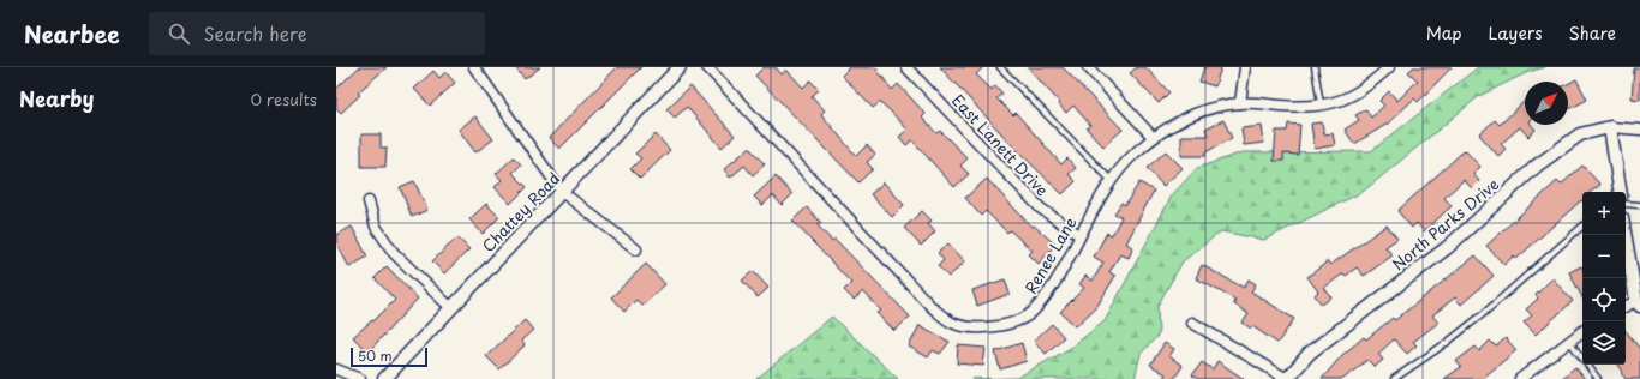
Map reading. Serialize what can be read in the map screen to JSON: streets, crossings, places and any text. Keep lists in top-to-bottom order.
{
  "streets": {
    "street": [
      "East Lanett Drive",
      "Chattey Road",
      "North Parks Drive",
      "Renee Lane"
    ]
  },
  "crossings": [
    ["East Lanett Drive", "Renee Lane"]
  ],
  "scale_bar": "50 m",
  "north": "top right",
  "page": {
    "header": "Nearbee",
    "search": "Search here",
    "nav": ["Map", "Layers", "Share"],
    "heading": ["Nearby", "0 results"],
    "map_buttons": ["+", "−"],
    "scale": "50 m"
  }
}
